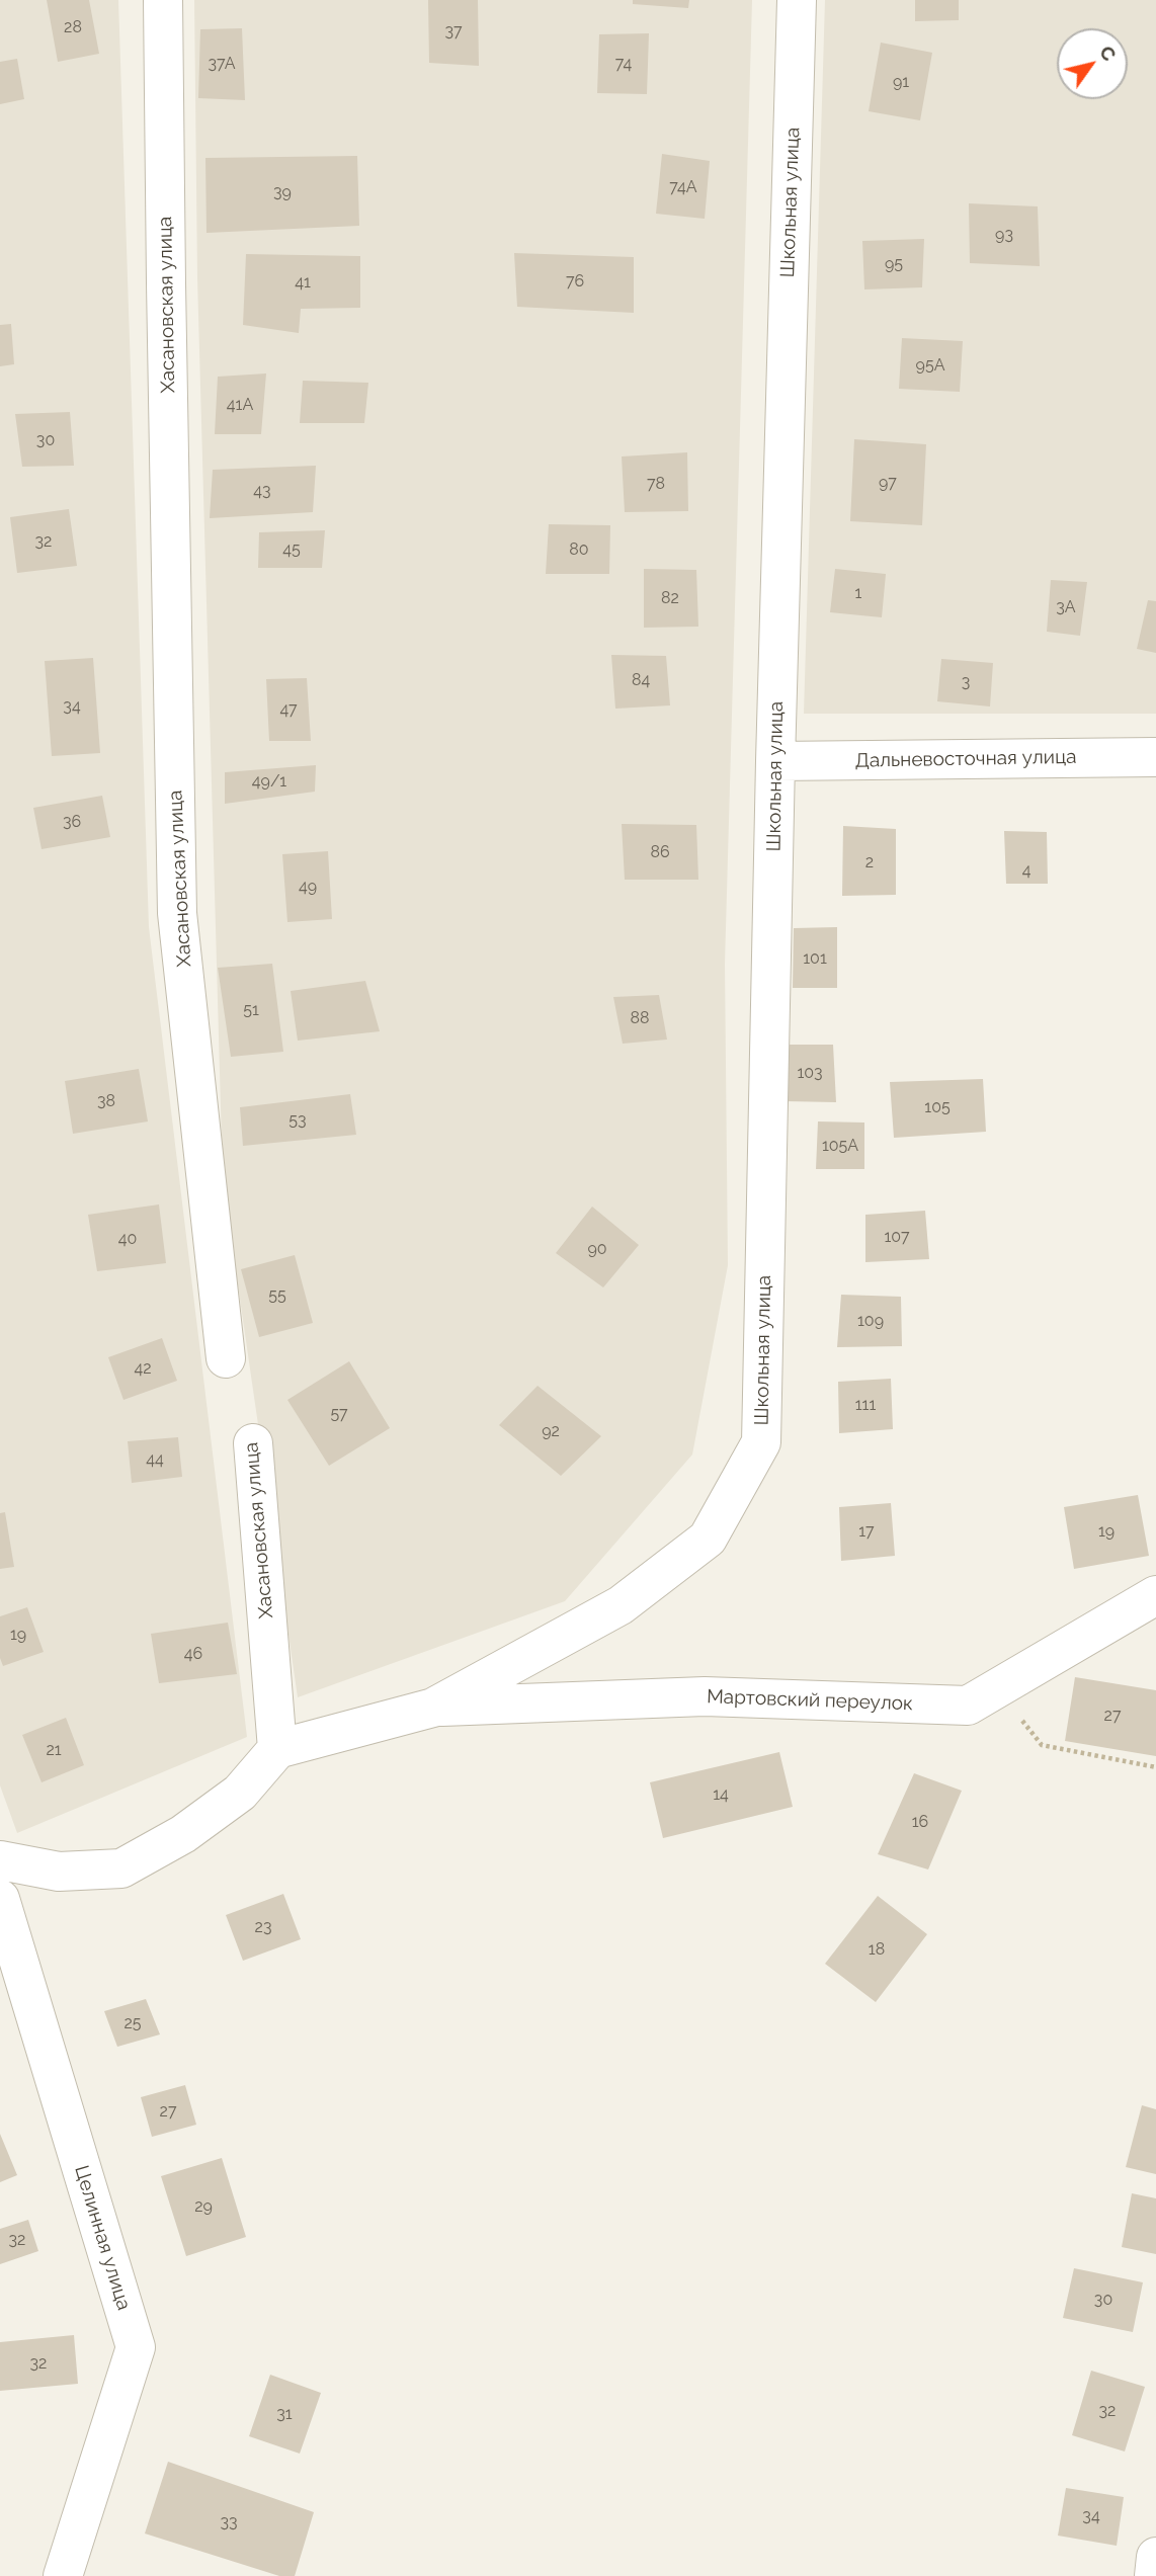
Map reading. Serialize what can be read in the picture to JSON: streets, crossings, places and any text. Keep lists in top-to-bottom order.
{
  "streets": {
    "street": [
      "Школьная улица",
      "Хасановская улица",
      "Дальневосточная улица",
      "Мартовский переулок",
      "Целинная улица"
    ]
  },
  "crossings": [
    ["Школьная улица", "Дальневосточная улица"],
    ["Школьная улица", "Мартовский переулок"],
    ["Хасановская улица", "Мартовский переулок"]
  ],
  "house_numbers": [
    "28",
    "37",
    "37А",
    "74",
    "91",
    "74А",
    "39",
    "93",
    "95",
    "76",
    "41",
    "95А",
    "41А",
    "30",
    "97",
    "78",
    "43",
    "32",
    "45",
    "80",
    "1",
    "82",
    "3А",
    "84",
    "3",
    "34",
    "47",
    "49/1",
    "36",
    "86",
    "2",
    "4",
    "49",
    "101",
    "51",
    "88",
    "103",
    "38",
    "105",
    "53",
    "105А",
    "107",
    "40",
    "90",
    "55",
    "109",
    "42",
    "111",
    "57",
    "92",
    "44",
    "17",
    "19",
    "19",
    "46",
    "27",
    "21",
    "14",
    "16",
    "23",
    "18",
    "25",
    "27",
    "29",
    "32",
    "30",
    "32",
    "32",
    "31",
    "34",
    "33"
  ],
  "north": "top right"
}
